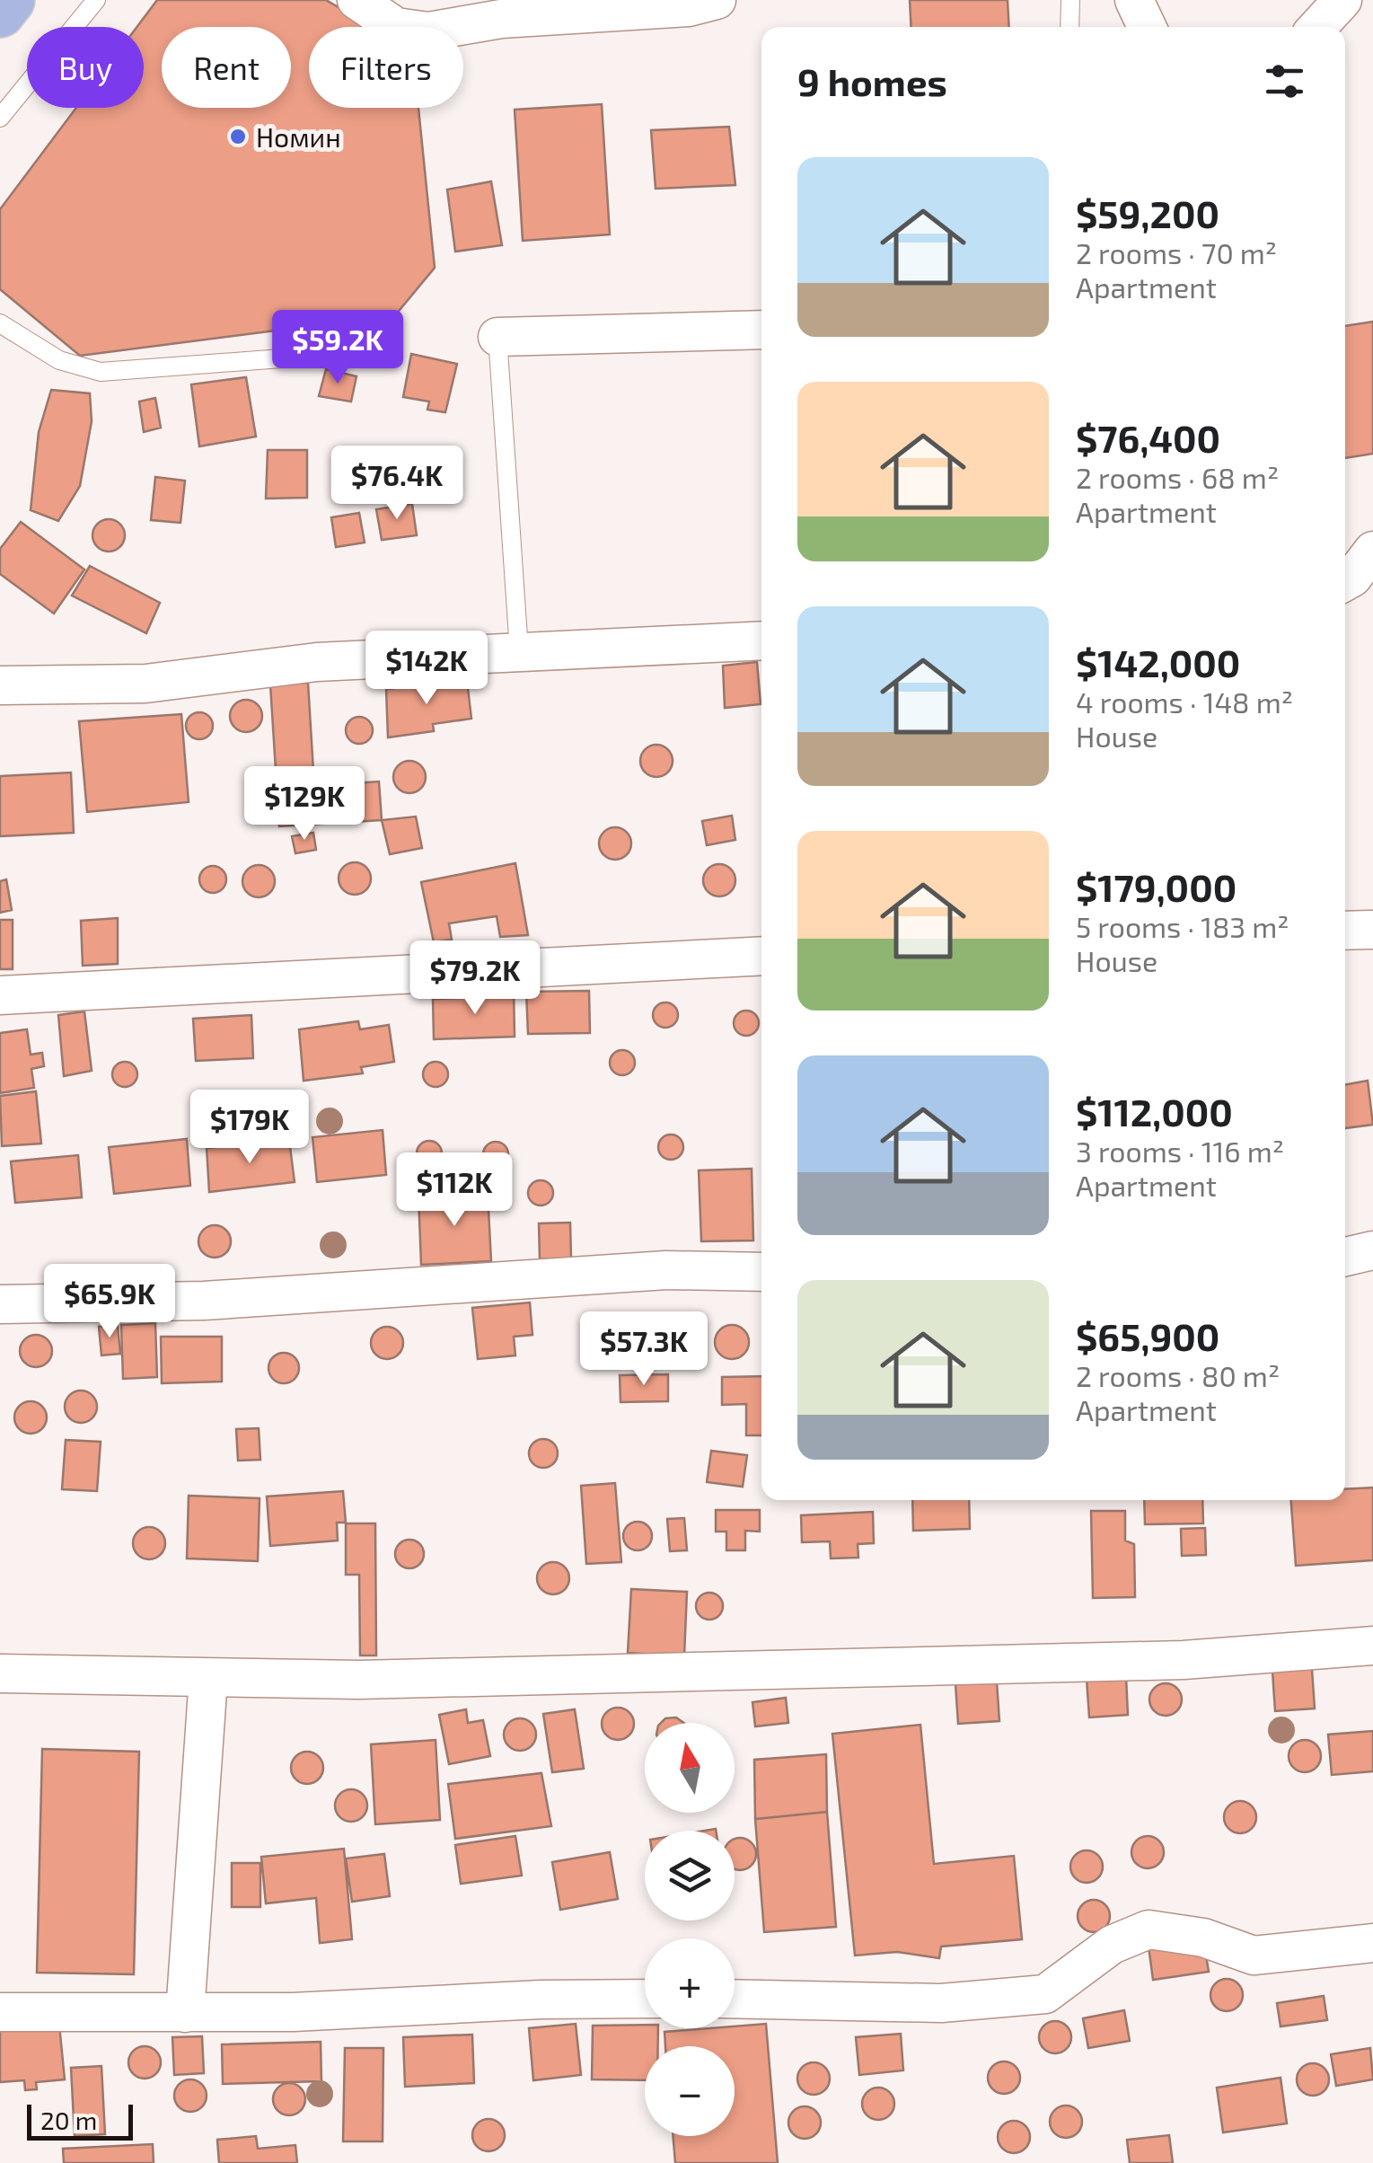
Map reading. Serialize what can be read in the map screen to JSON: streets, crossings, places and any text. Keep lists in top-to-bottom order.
{
  "places": ["Номин"],
  "scale_bar": "20 m",
  "north": "top",
  "page": {
    "chip": ["Buy", "Rent", "Filters"],
    "heading": "9 homes",
    "list": [
      {
        "name": "$59,200",
        "note": "2 rooms · 70 m² · Apartment"
      },
      {
        "name": "$76,400",
        "note": "2 rooms · 68 m² · Apartment"
      },
      {
        "name": "$142,000",
        "note": "4 rooms · 148 m² · House"
      },
      {
        "name": "$179,000",
        "note": "5 rooms · 183 m² · House"
      },
      {
        "name": "$112,000",
        "note": "3 rooms · 116 m² · Apartment"
      },
      {
        "name": "$65,900",
        "note": "2 rooms · 80 m² · Apartment"
      }
    ],
    "price": [
      "$59.2K",
      "$76.4K",
      "$142K",
      "$129K",
      "$79.2K",
      "$179K",
      "$112K",
      "$65.9K",
      "$57.3K"
    ],
    "map_buttons": ["+", "−"],
    "scale": "20 m"
  }
}
